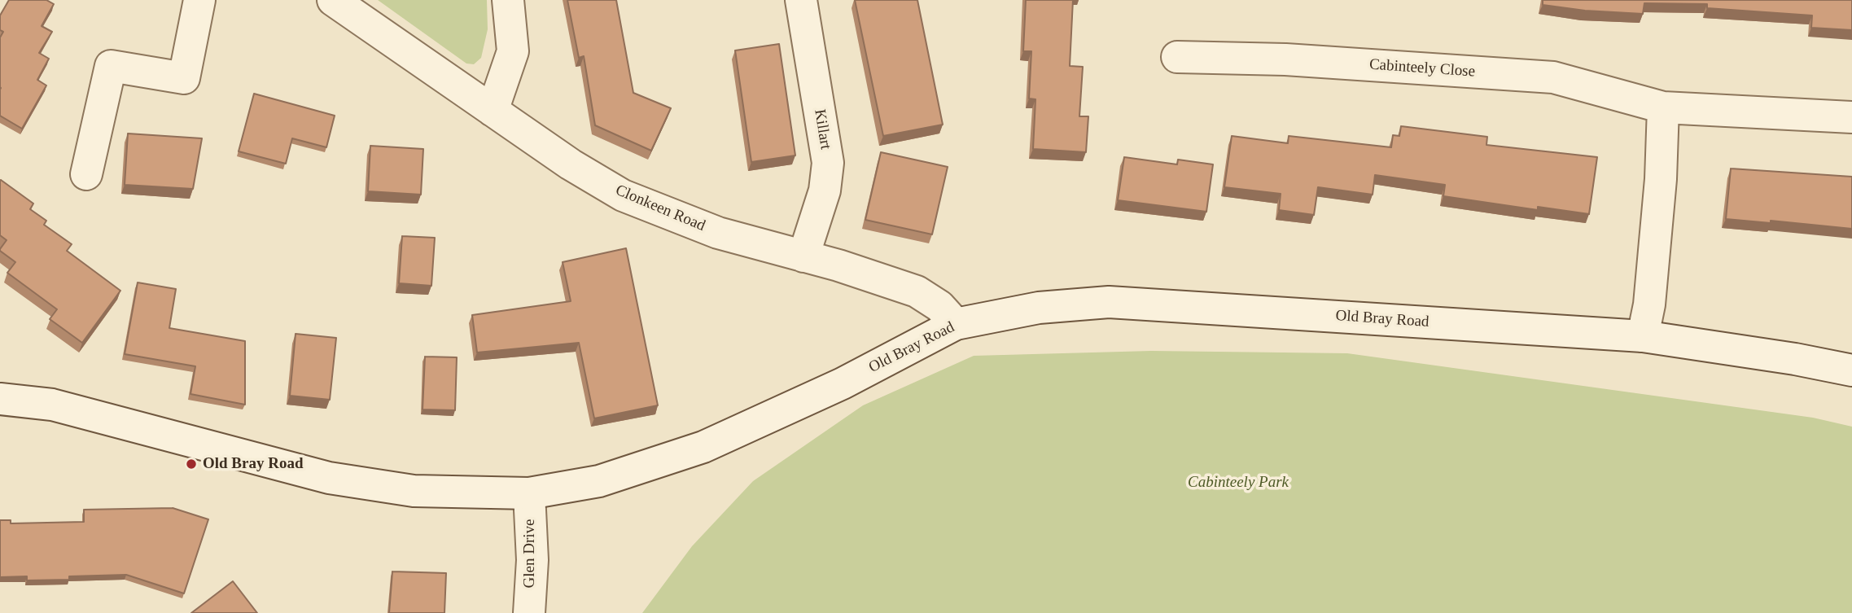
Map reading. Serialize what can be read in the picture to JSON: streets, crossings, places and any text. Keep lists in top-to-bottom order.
{
  "streets": {
    "street": [
      "Cabinteely Close",
      "Killart",
      "Clonkeen Road",
      "Old Bray Road",
      "Glen Drive"
    ]
  },
  "crossings": [
    ["Killart", "Clonkeen Road"],
    ["Clonkeen Road", "Old Bray Road"],
    ["Old Bray Road", "Glen Drive"]
  ],
  "parks": ["Cabinteely Park"],
  "places": ["Old Bray Road"]
}
